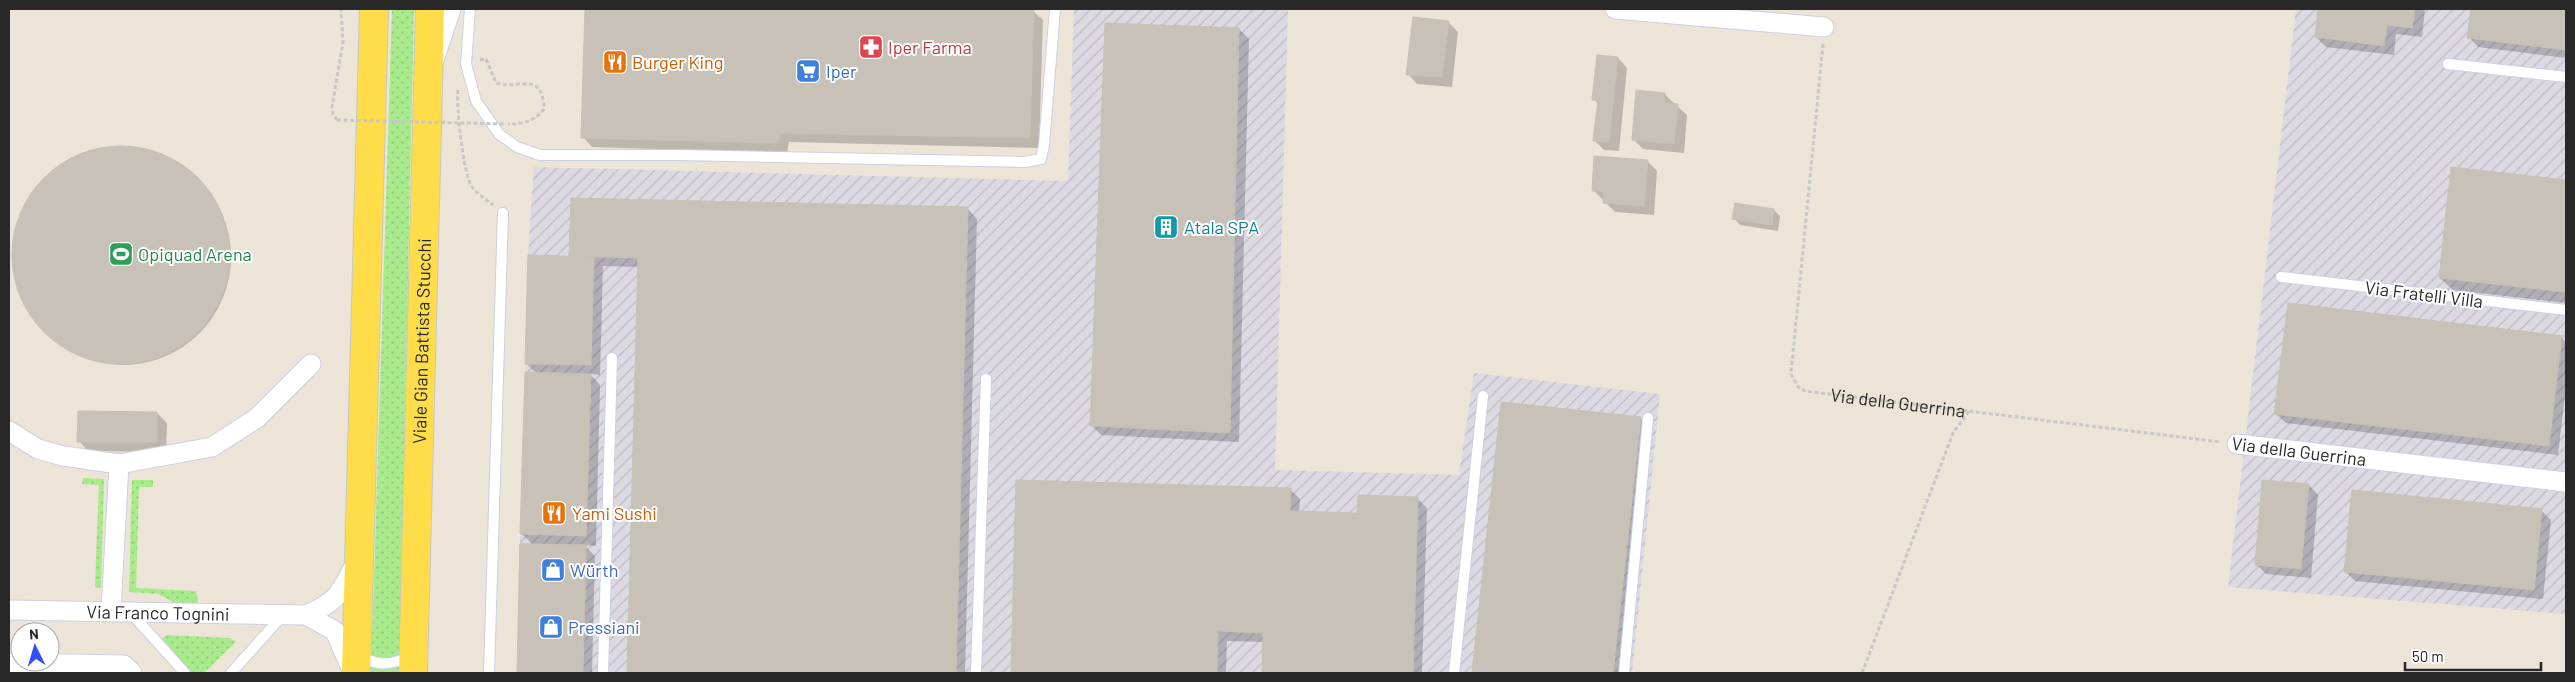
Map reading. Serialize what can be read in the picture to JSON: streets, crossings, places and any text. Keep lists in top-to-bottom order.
{
  "streets": {
    "main road": ["Viale Gian Battista Stucchi"],
    "street": ["Via della Guerrina", "Via Franco Tognini"],
    "lane": ["Via Fratelli Villa"]
  },
  "places": {
    "pharmacy": ["Iper Farma"],
    "restaurant": ["Burger King", "Yami Sushi"],
    "supermarket": ["Iper"],
    "building": ["Atala SPA"],
    "sports": ["Opiquad Arena"],
    "shop": ["Würth", "Pressiani"]
  },
  "scale_bar": "50 m",
  "north": "top"
}
